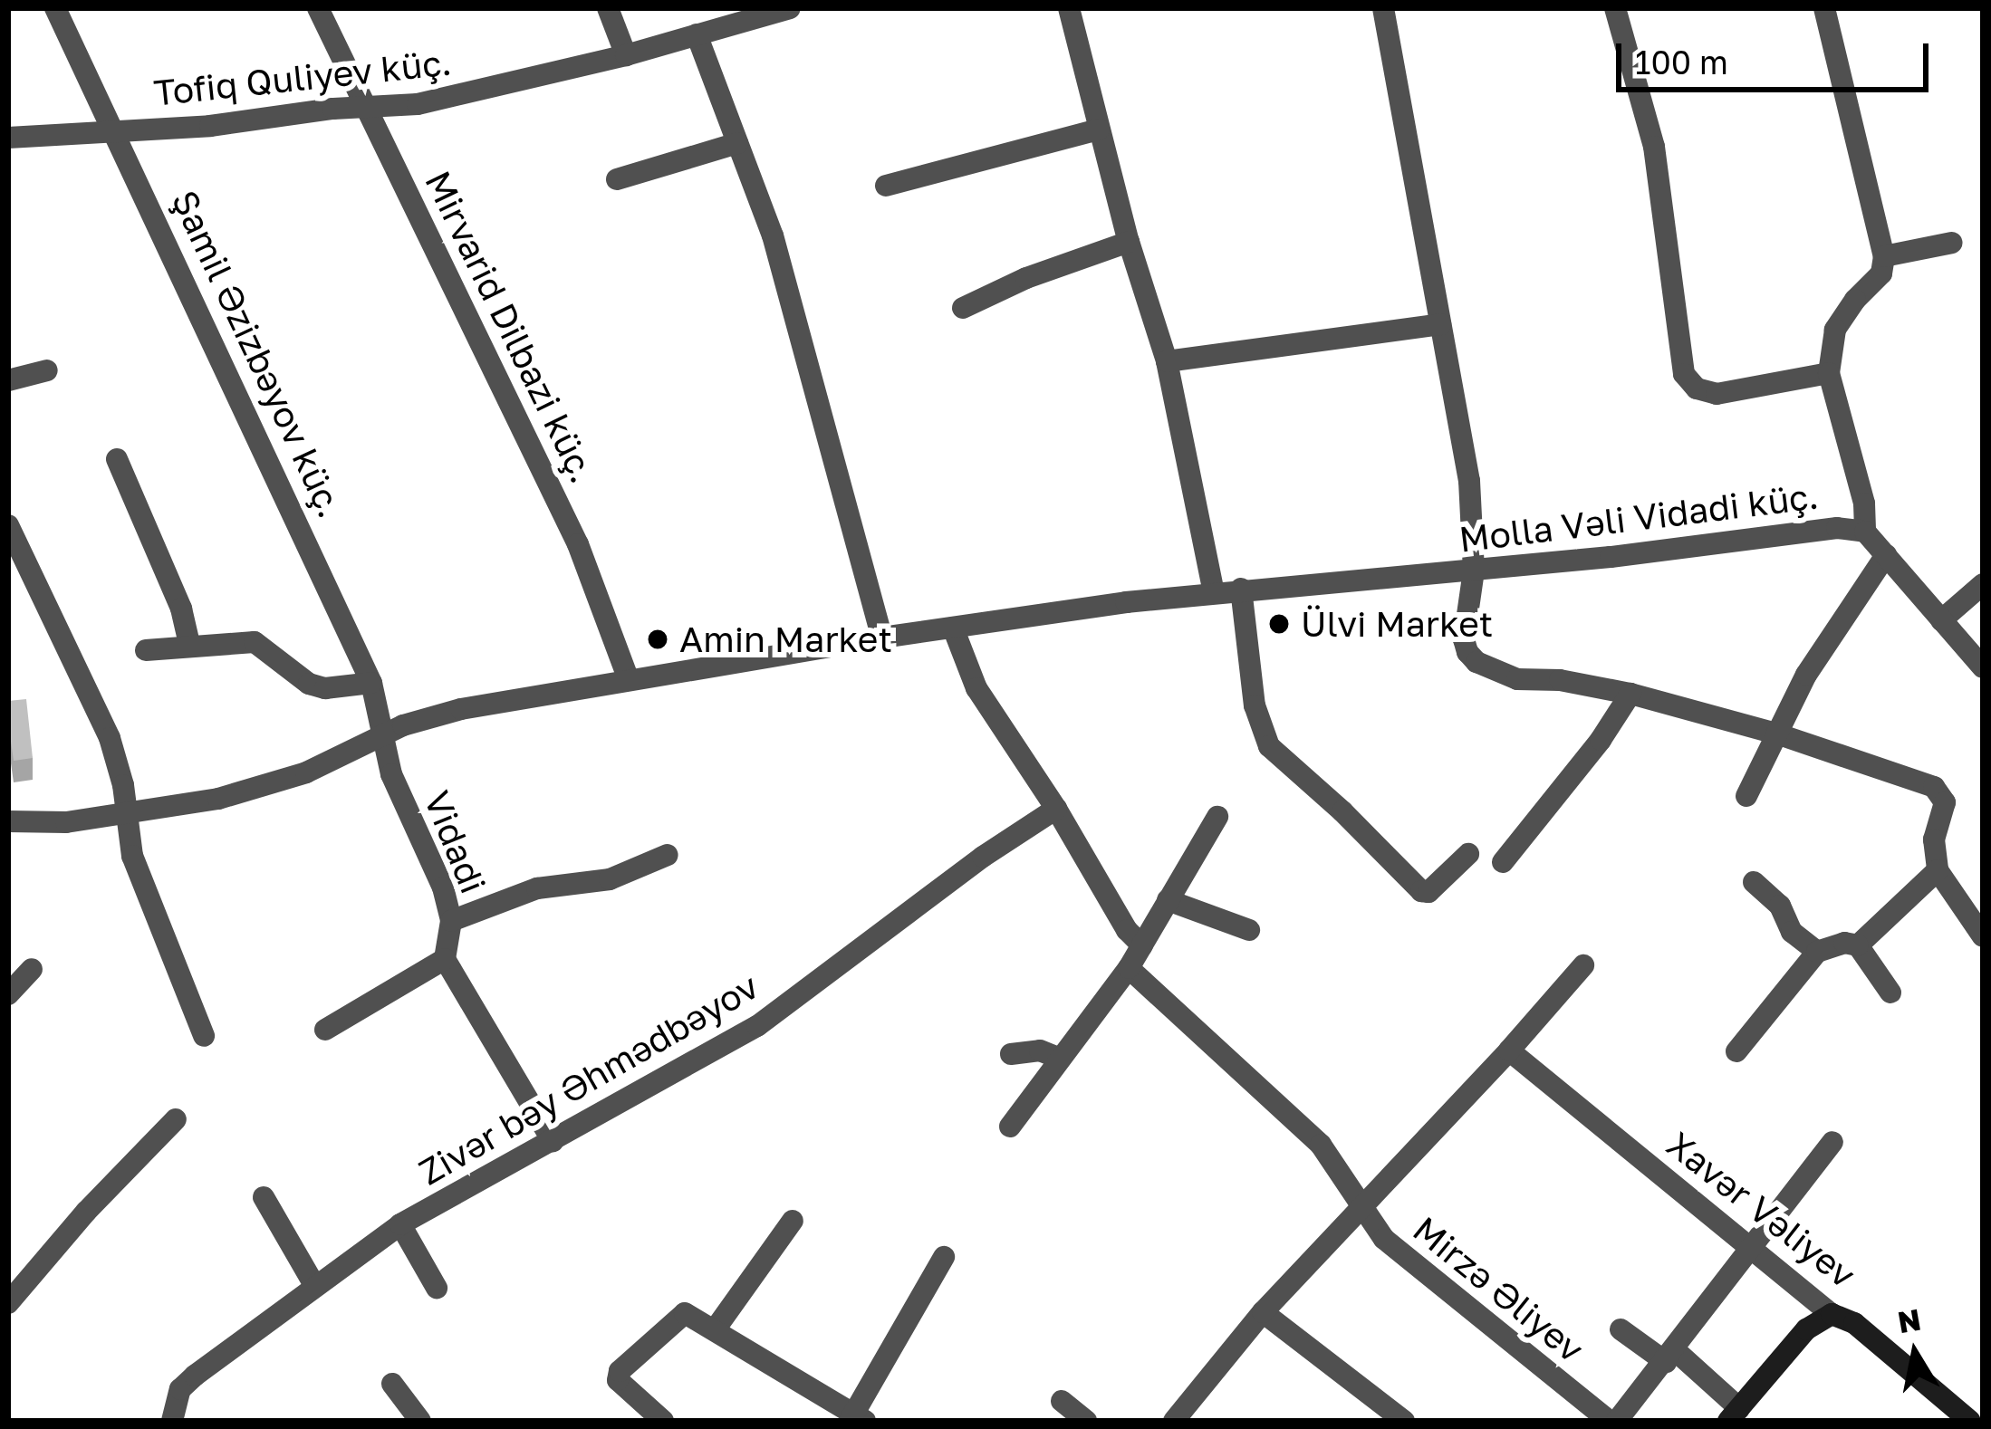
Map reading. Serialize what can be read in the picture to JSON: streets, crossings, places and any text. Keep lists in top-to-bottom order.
{
  "streets": {
    "street": [
      "Tofiq Quliyev küç.",
      "Mirvarid Dilbazi küç.",
      "Şamil Əzizbəyov küç.",
      "Molla Vəli Vidadi küç.",
      "Vidadi",
      "Zivər bəy Əhmədbəyov",
      "Xavər Vəliyev",
      "Mirzə Əliyev"
    ]
  },
  "crossings": [
    ["Tofiq Quliyev küç.", "Mirvarid Dilbazi küç."],
    ["Tofiq Quliyev küç.", "Şamil Əzizbəyov küç."],
    ["Mirvarid Dilbazi küç.", "Molla Vəli Vidadi küç."],
    ["Şamil Əzizbəyov küç.", "Molla Vəli Vidadi küç."],
    ["Şamil Əzizbəyov küç.", "Vidadi"],
    ["Molla Vəli Vidadi küç.", "Vidadi"]
  ],
  "places": ["Ülvi Market", "Amin Market"],
  "scale_bar": "100 m",
  "north": "top"
}
